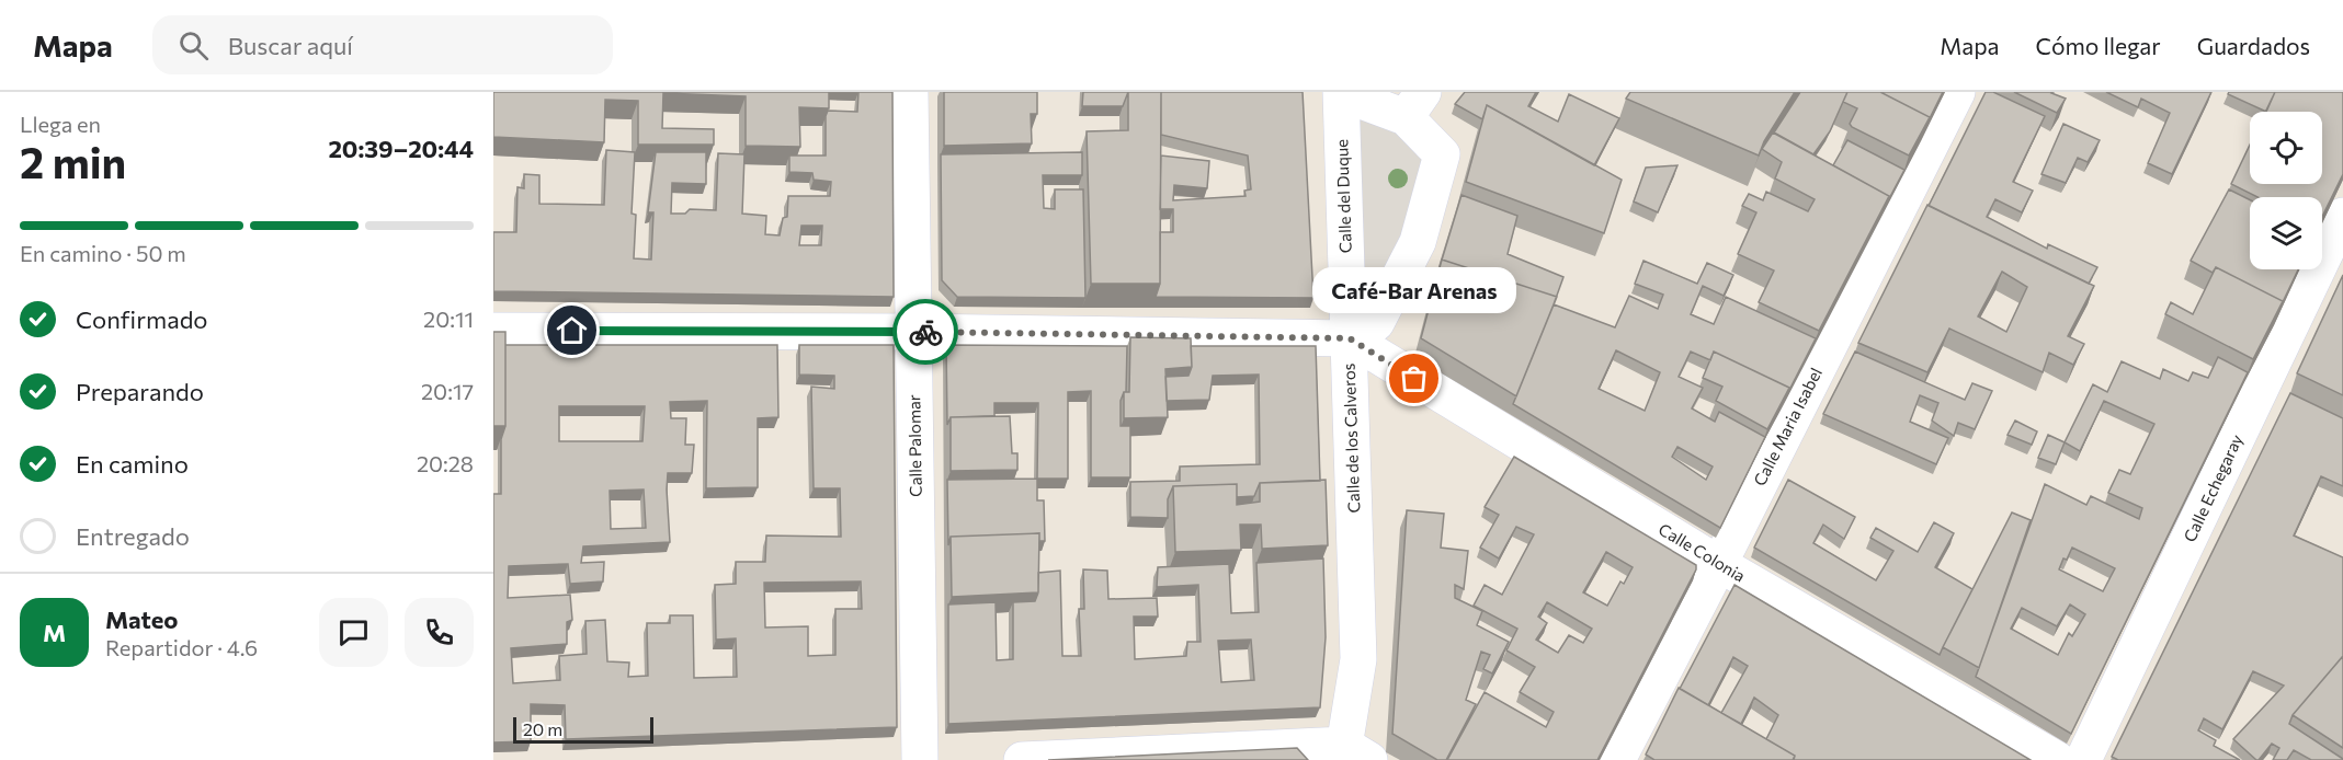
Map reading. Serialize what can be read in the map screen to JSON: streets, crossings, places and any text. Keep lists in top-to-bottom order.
{
  "streets": {
    "street": [
      "Calle del Duque",
      "Calle Maria Isabel",
      "Calle de los Calveros",
      "Calle Palomar",
      "Calle Echegaray",
      "Calle Colonia"
    ]
  },
  "crossings": [
    ["Calle del Duque", "Calle de los Calveros"],
    ["Calle del Duque", "Calle Colonia"],
    ["Calle Maria Isabel", "Calle Colonia"],
    ["Calle de los Calveros", "Calle Colonia"]
  ],
  "places": ["Café-Bar Arenas"],
  "scale_bar": "20 m",
  "page": {
    "header": "Mapa",
    "search": "Buscar aquí",
    "nav": ["Mapa", "Cómo llegar", "Guardados"],
    "heading": ["2 min", "Llega en", "20:39–20:44"],
    "panel": ["Mateo", "Repartidor · 4.6"],
    "bar": "En camino · 50 m",
    "bubble": "Café-Bar Arenas",
    "list": [
      ["Confirmado", "20:11"],
      ["Preparando", "20:17"],
      ["En camino", "20:28"],
      "Entregado"
    ],
    "round": "M",
    "scale": "20 m"
  }
}
